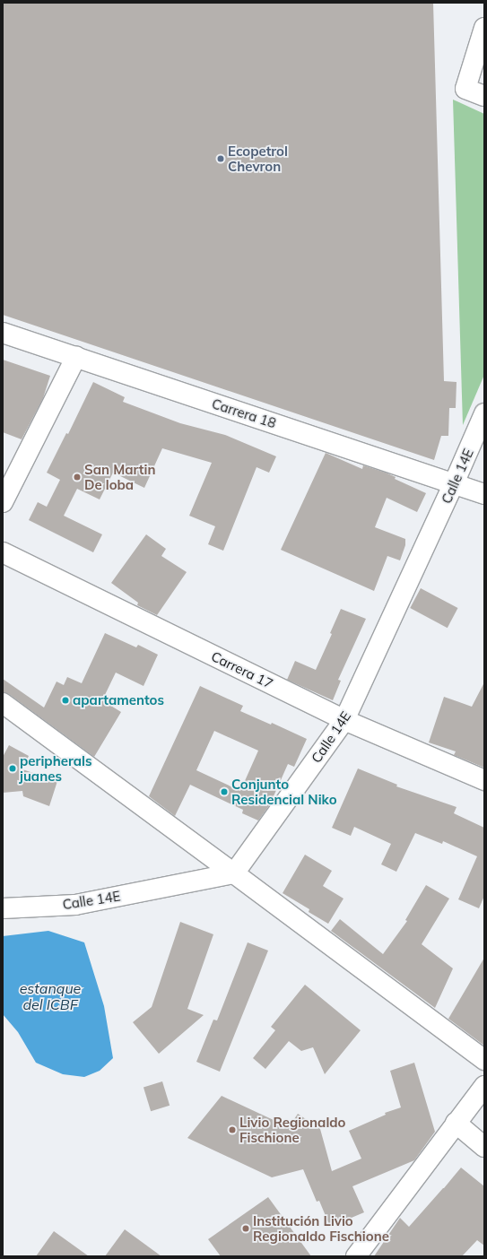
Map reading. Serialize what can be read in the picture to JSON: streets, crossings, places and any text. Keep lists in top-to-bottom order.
{
  "streets": {
    "street": ["Carrera 18", "Calle 14E", "Carrera 17"]
  },
  "crossings": [
    ["Carrera 18", "Calle 14E"],
    ["Calle 14E", "Carrera 17"]
  ],
  "water": ["estanque del ICBF"],
  "places": [
    "Ecopetrol Chevron",
    "San Martin De loba",
    "apartamentos",
    "peripherals juanes",
    "Conjunto Residencial Niko",
    "Livio Regionaldo Fischione",
    "Institución Livio Regionaldo Fischione"
  ]
}
